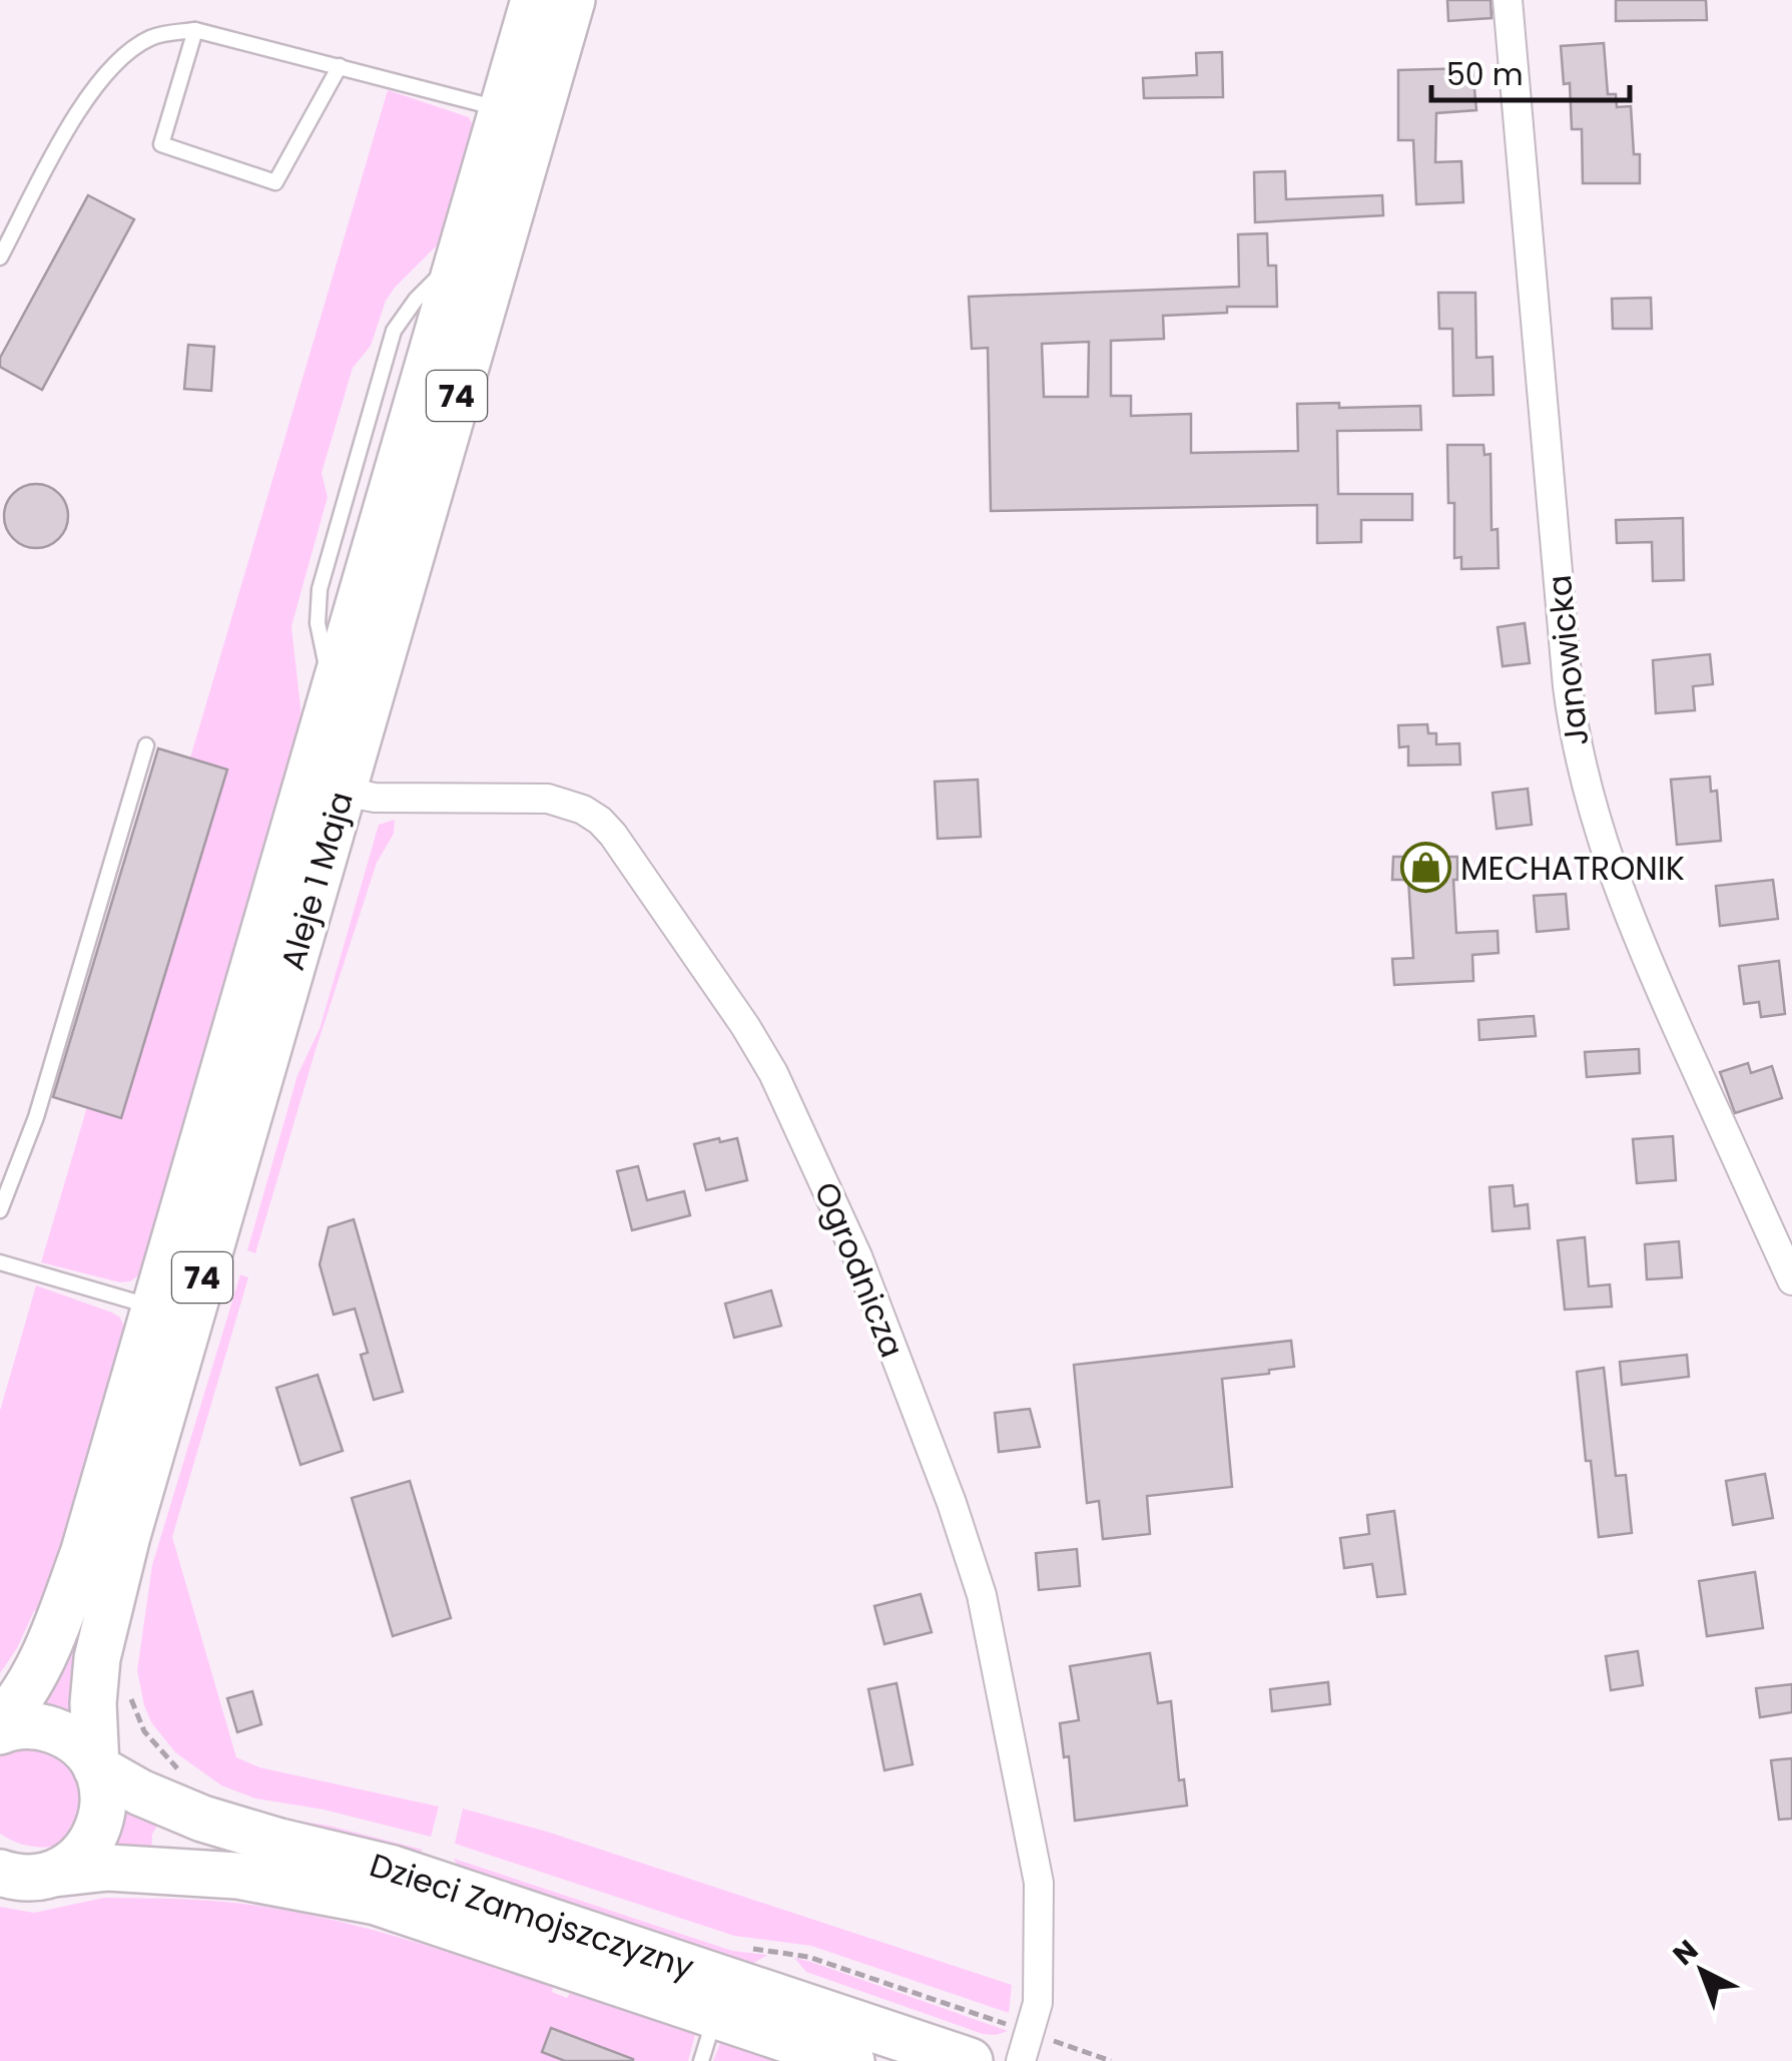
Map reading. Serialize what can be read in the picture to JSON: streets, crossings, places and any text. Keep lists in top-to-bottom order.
{
  "streets": {
    "main road": ["74", "Aleje 1 Maja", "Dzieci Zamojszczyzny"],
    "street": ["Janowicka", "Ogrodnicza"]
  },
  "crossings": [
    ["74", "Aleje 1 Maja"],
    ["74", "Dzieci Zamojszczyzny"],
    ["Aleje 1 Maja", "Ogrodnicza"],
    ["Aleje 1 Maja", "Dzieci Zamojszczyzny"]
  ],
  "places": {
    "shop": ["MECHATRONIK"]
  },
  "scale_bar": "50 m",
  "north": "top left"
}
